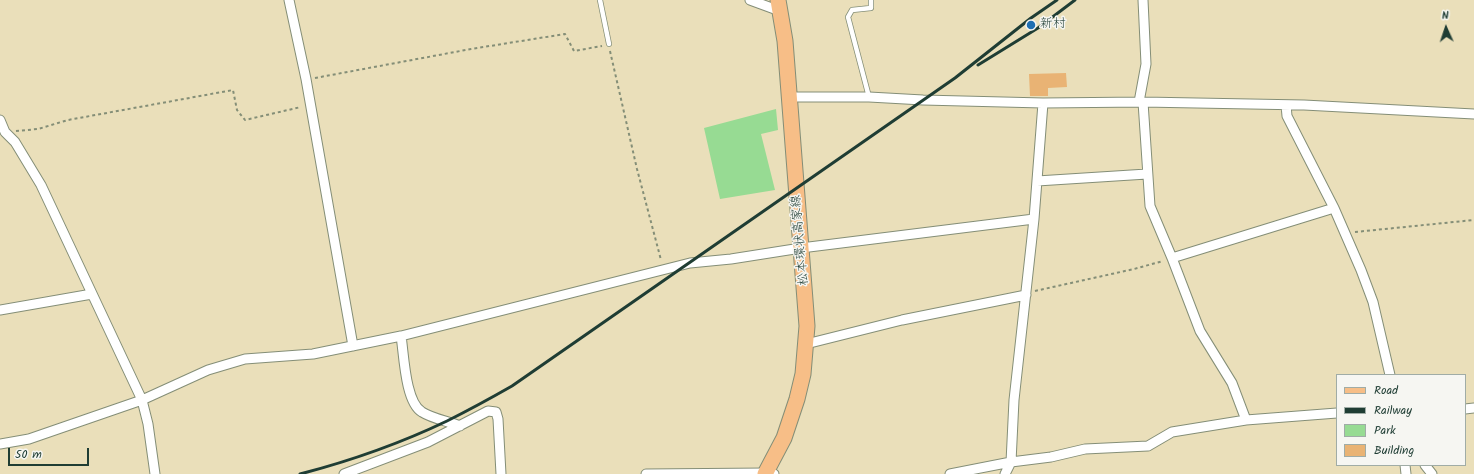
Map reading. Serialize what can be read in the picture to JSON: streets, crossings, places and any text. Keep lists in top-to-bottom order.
{
  "streets": {
    "main road": ["松本環状高家線"]
  },
  "places": ["新村"],
  "legend": [
    "Road",
    "Railway",
    "Park",
    "Building"
  ],
  "scale_bar": "50 m",
  "north": "top"
}
